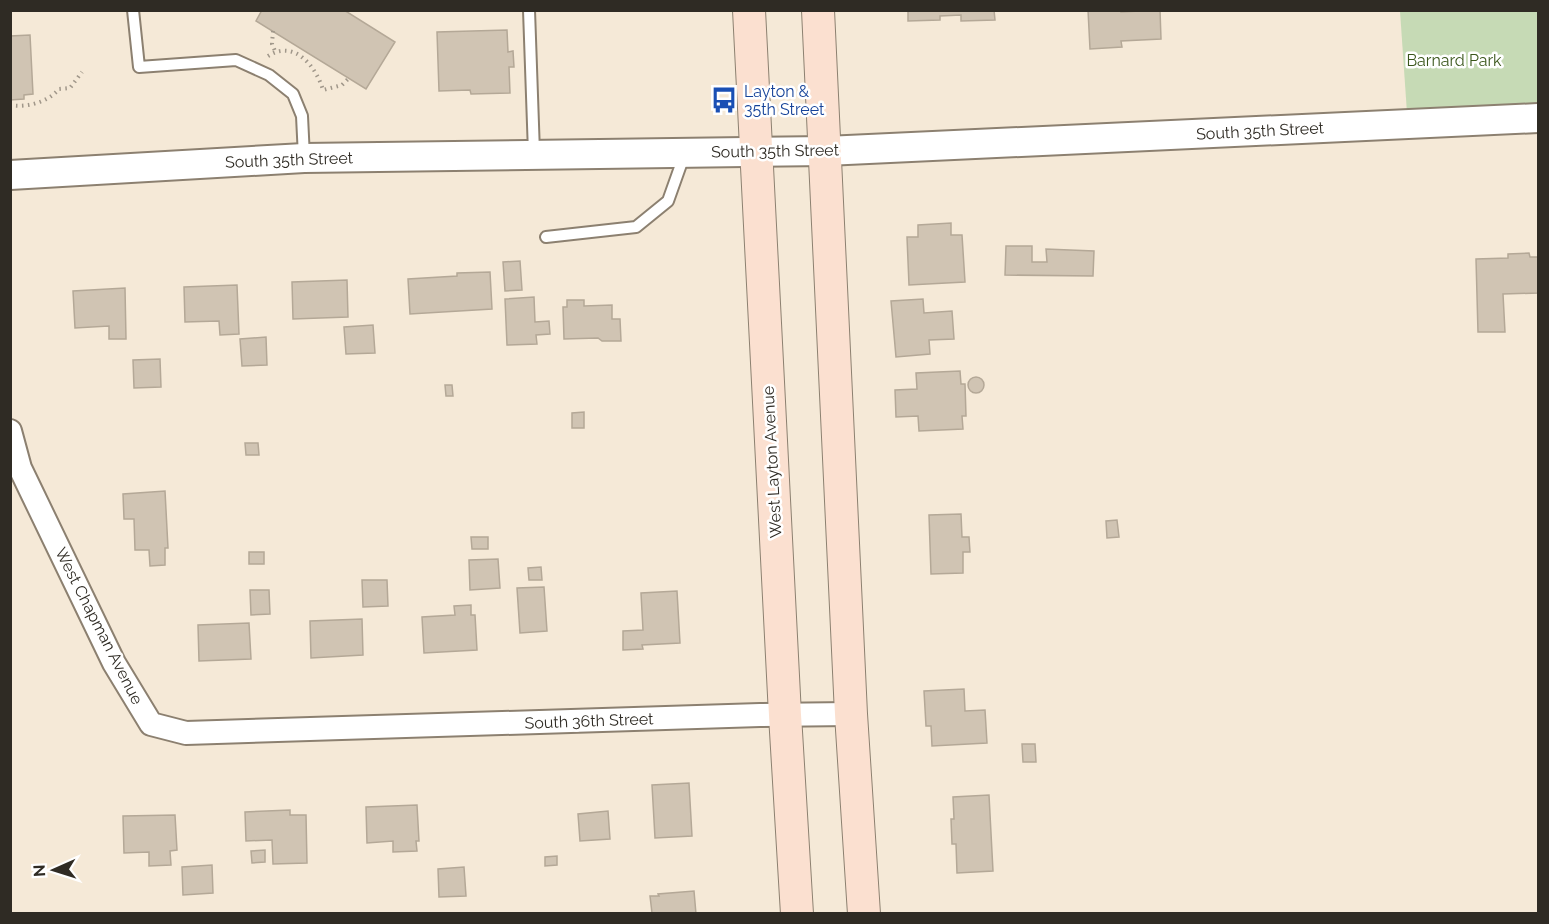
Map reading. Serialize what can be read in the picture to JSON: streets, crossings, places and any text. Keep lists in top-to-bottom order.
{
  "streets": {
    "main road": ["West Layton Avenue"],
    "street": ["South 35th Street", "West Chapman Avenue", "South 36th Street"]
  },
  "crossings": [
    ["South 35th Street", "West Layton Avenue"],
    ["West Layton Avenue", "South 36th Street"],
    ["West Chapman Avenue", "South 36th Street"]
  ],
  "parks": ["Barnard Park"],
  "places": {
    "bus stop": ["Layton & 35th Street"]
  },
  "north": "left"
}
